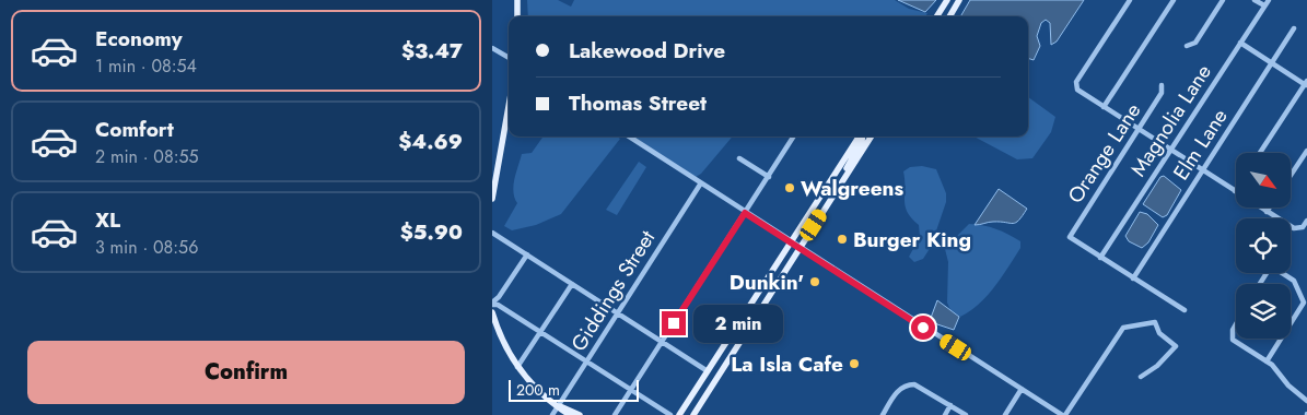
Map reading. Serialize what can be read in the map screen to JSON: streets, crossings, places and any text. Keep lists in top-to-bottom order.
{
  "streets": {
    "street": [
      "Magnolia Lane",
      "Elm Lane",
      "Orange Lane",
      "Giddings Street"
    ]
  },
  "crossings": [
    ["Magnolia Lane", "Orange Lane"]
  ],
  "places": [
    "Walgreens",
    "Burger King",
    "Dunkin'",
    "La Isla Cafe"
  ],
  "scale_bar": "200 m",
  "north": "bottom right",
  "page": {
    "list": [
      {
        "name": "Economy",
        "note": "1 min · 08:54",
        "value": "$3.47"
      },
      {
        "name": "Comfort",
        "note": "2 min · 08:55",
        "value": "$4.69"
      },
      {
        "name": "XL",
        "note": "3 min · 08:56",
        "value": "$5.90"
      }
    ],
    "banner": ["Lakewood Drive", "Thomas Street"],
    "bubble": "2 min",
    "buttons": "Confirm",
    "scale": "200 m"
  }
}
